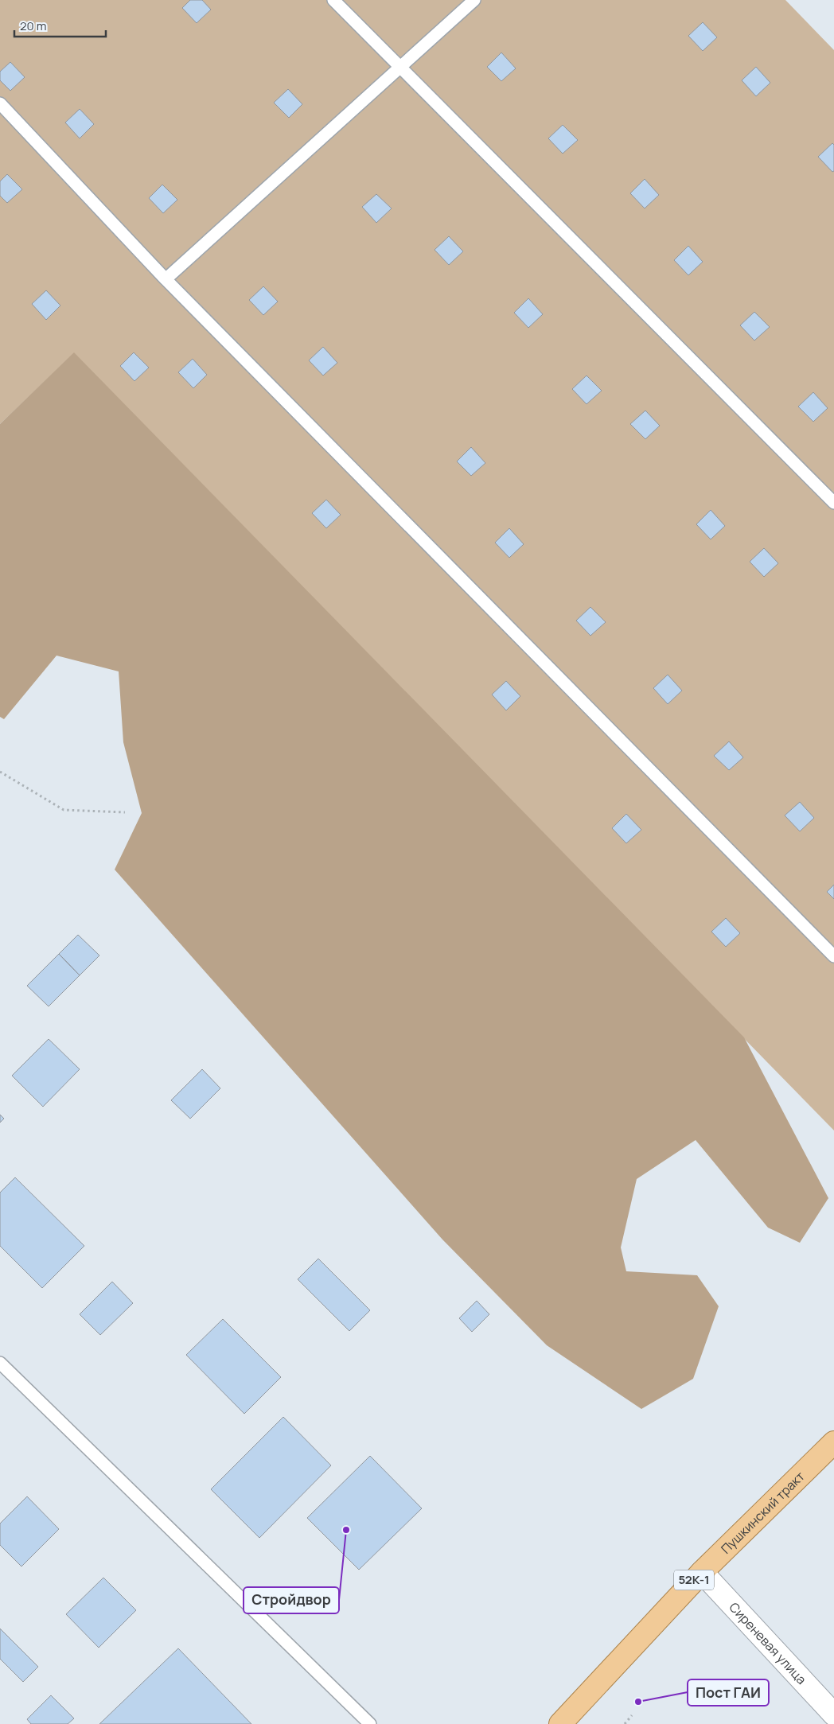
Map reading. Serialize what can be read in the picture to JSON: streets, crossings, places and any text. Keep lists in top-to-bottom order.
{
  "streets": {
    "main road": ["Пушкинский тракт", "52К-1"],
    "street": ["Сиреневая улица"]
  },
  "crossings": [
    ["Пушкинский тракт", "Сиреневая улица"]
  ],
  "places": ["Стройдвор", "Пост ГАИ"],
  "scale_bar": "20 m"
}
